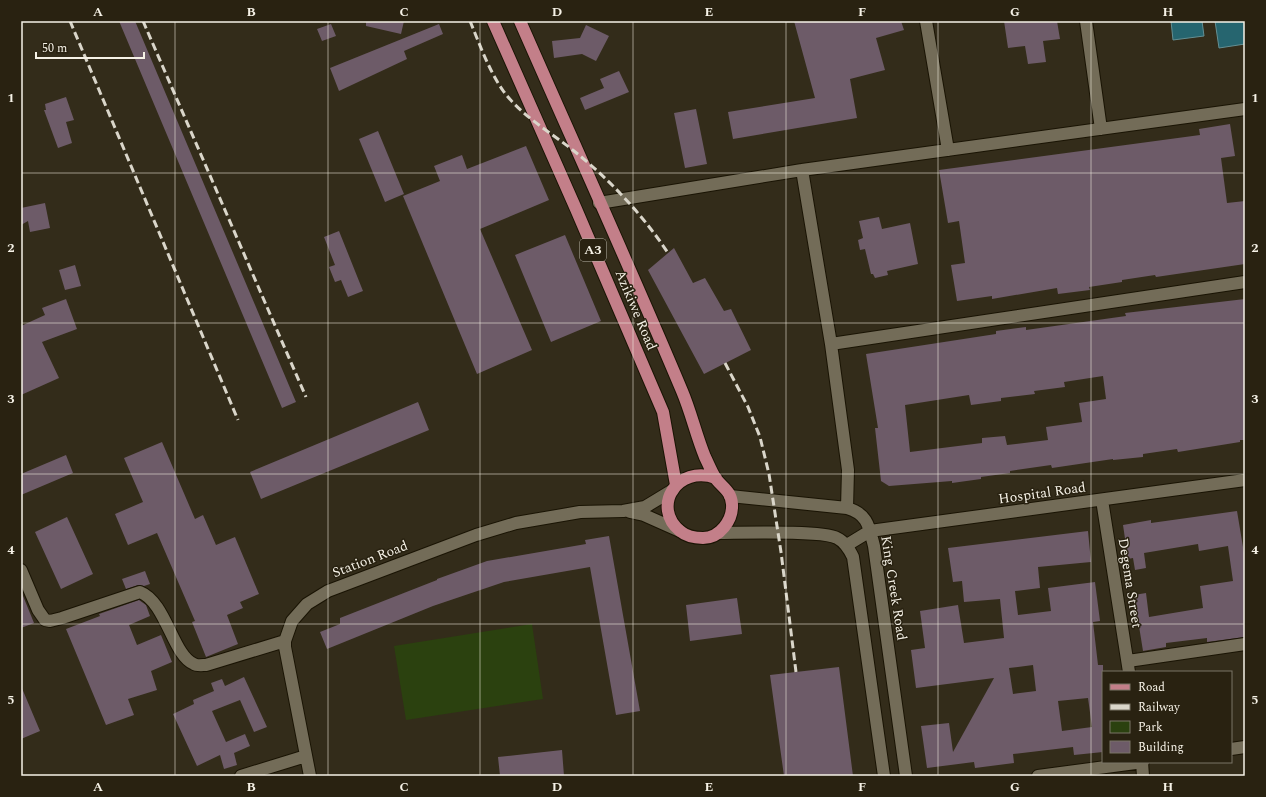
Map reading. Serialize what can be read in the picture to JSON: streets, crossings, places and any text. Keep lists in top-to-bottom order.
{
  "streets": {
    "main road": ["A3", "Azikiwe Road"],
    "street": [
      "Hospital Road",
      "Station Road",
      "Degema Street",
      "King Creek Road"
    ]
  },
  "crossings": [
    ["A3", "Azikiwe Road"],
    ["A3", "Station Road"],
    ["A3", "King Creek Road"],
    ["Azikiwe Road", "Station Road"],
    ["Azikiwe Road", "King Creek Road"],
    ["Hospital Road", "Degema Street"],
    ["Hospital Road", "King Creek Road"],
    ["Station Road", "King Creek Road"]
  ],
  "legend": [
    "Road",
    "Railway",
    "Park",
    "Building"
  ],
  "scale_bar": "50 m",
  "grid": {
    "columns": [
      "A",
      "B",
      "C",
      "D",
      "E",
      "F",
      "G",
      "H"
    ],
    "rows": [
      "1",
      "2",
      "3",
      "4",
      "5"
    ]
  }
}
